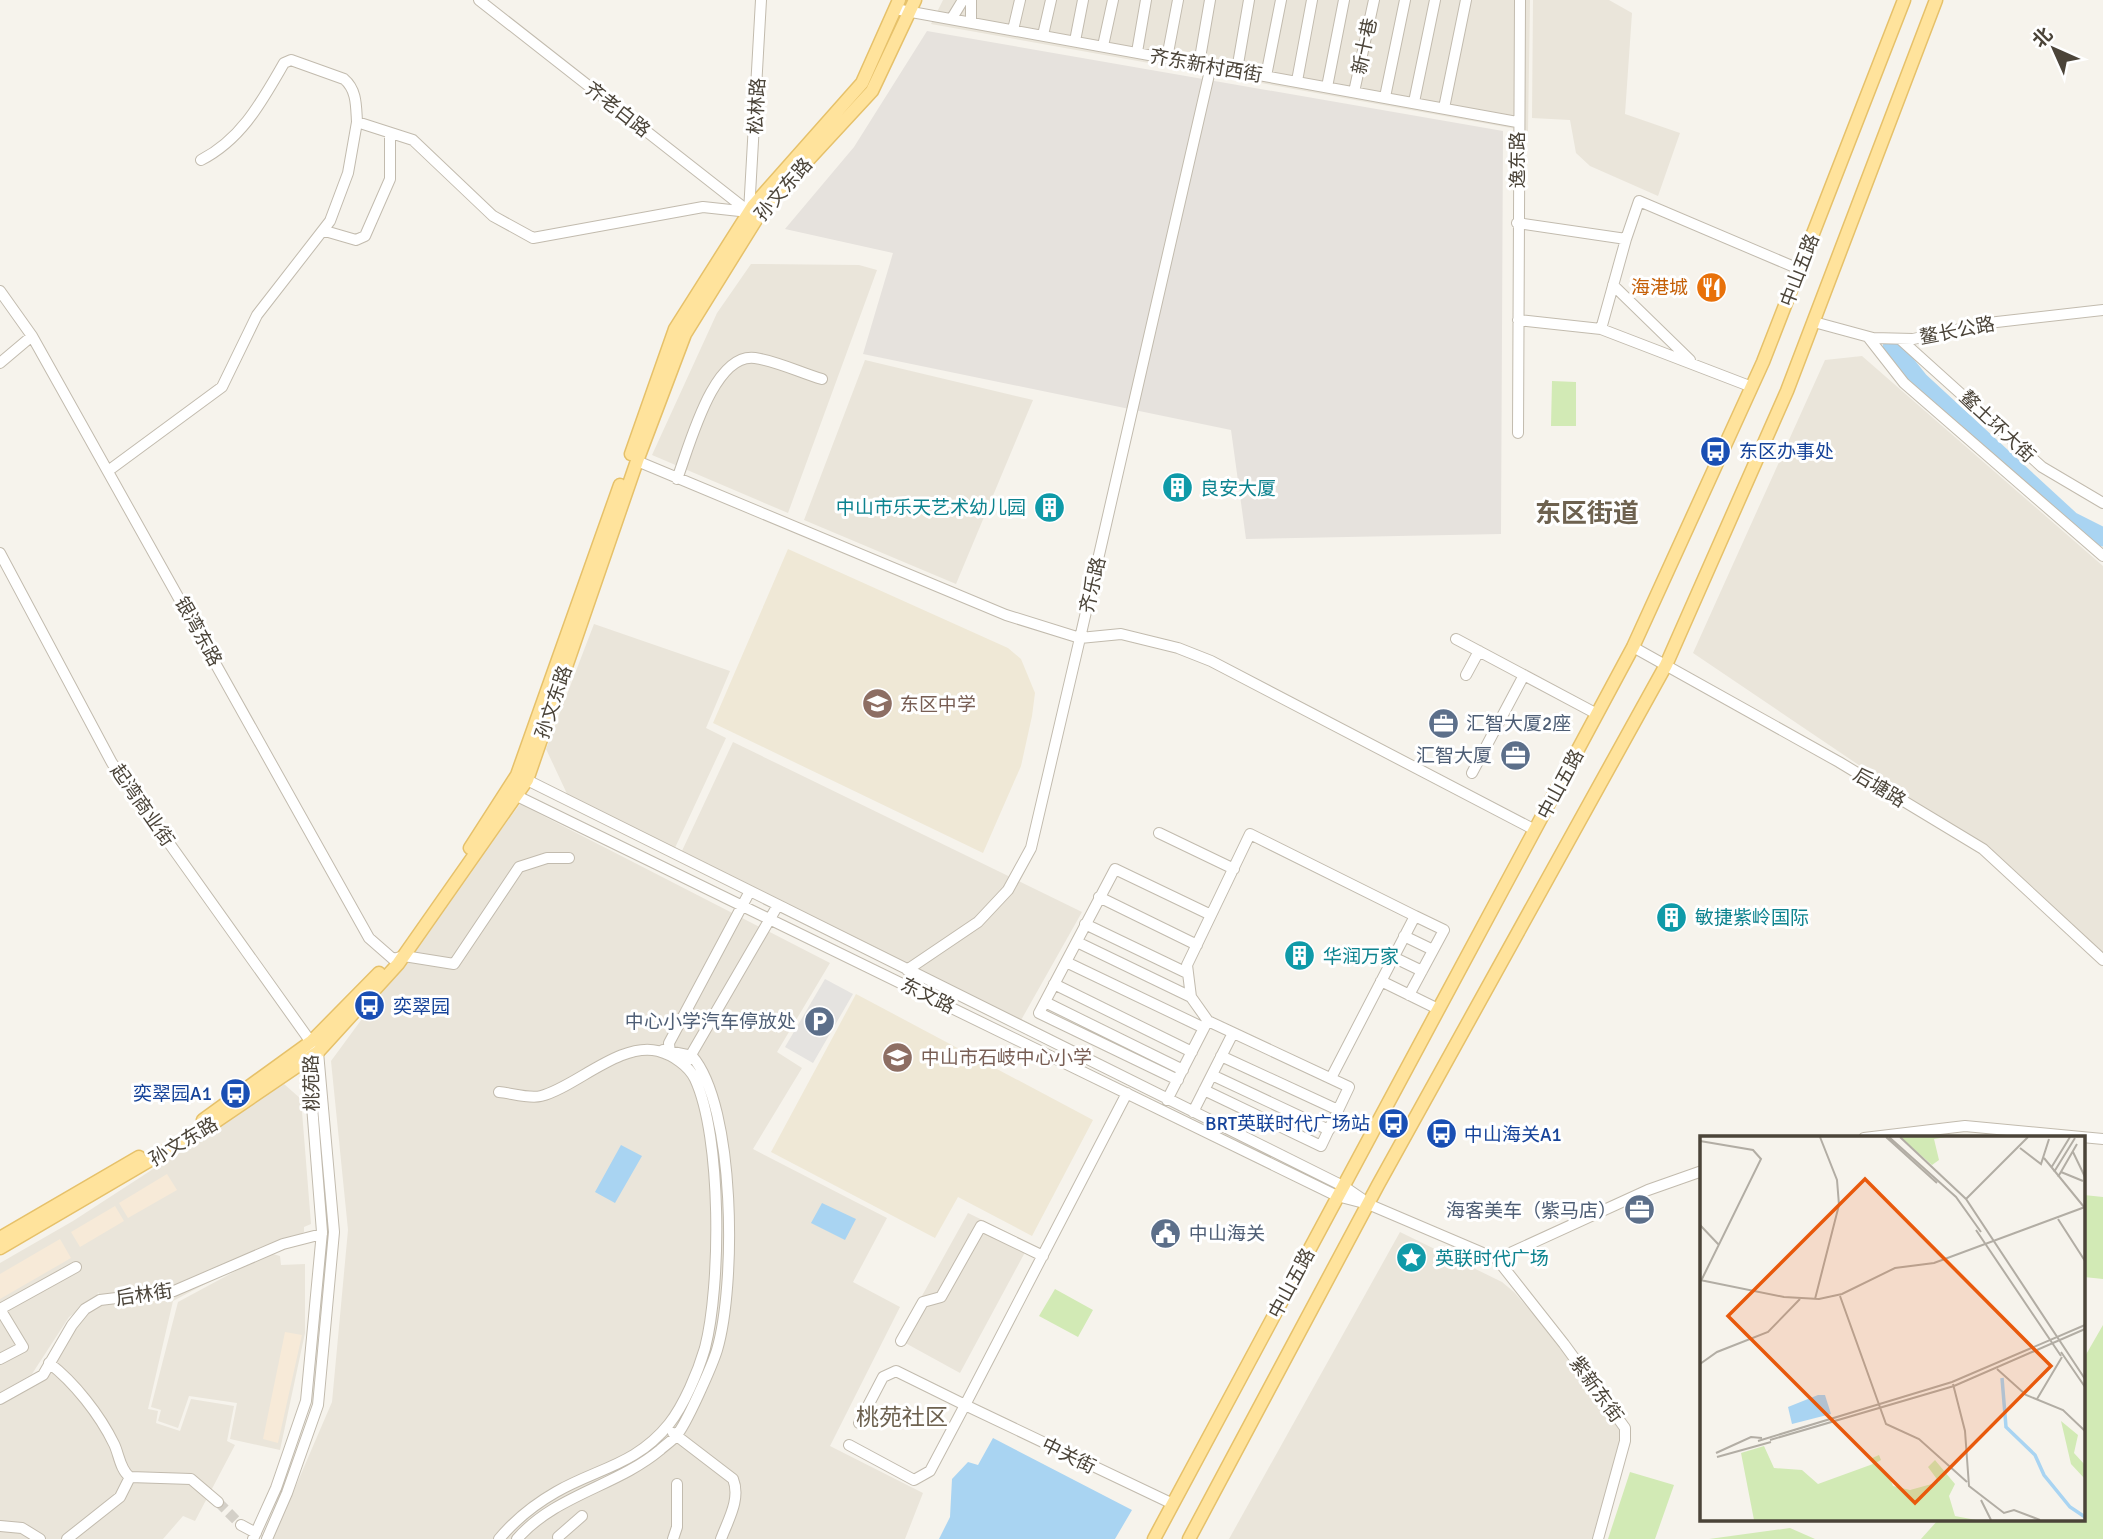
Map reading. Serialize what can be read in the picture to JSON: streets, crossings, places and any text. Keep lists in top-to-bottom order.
{
  "streets": {
    "main road": ["孙文东路", "中山五路"],
    "street": [
      "新十巷",
      "齐东新村西街",
      "松林路",
      "齐老白路",
      "逸东路",
      "鳌长公路",
      "鳌土环大街",
      "齐乐路",
      "银湾东路",
      "后塘路",
      "起湾商业街",
      "东文路",
      "桃苑路",
      "后林街",
      "紫新东街",
      "中关街"
    ]
  },
  "crossings": [
    ["新十巷", "齐东新村西街"],
    ["齐东新村西街", "逸东路"],
    ["齐东新村西街", "孙文东路"],
    ["齐东新村西街", "齐乐路"],
    ["松林路", "齐老白路"],
    ["松林路", "孙文东路"],
    ["齐老白路", "孙文东路"],
    ["孙文东路", "齐乐路"],
    ["孙文东路", "银湾东路"],
    ["孙文东路", "起湾商业街"],
    ["孙文东路", "东文路"],
    ["孙文东路", "桃苑路"],
    ["中山五路", "鳌长公路"],
    ["中山五路", "后塘路"],
    ["中山五路", "东文路"],
    ["中山五路", "中关街"],
    ["鳌长公路", "鳌土环大街"],
    ["起湾商业街", "桃苑路"],
    ["桃苑路", "后林街"]
  ],
  "districts": ["东区街道", "桃苑社区"],
  "places": {
    "restaurant": ["海港城"],
    "bus stop": [
      "东区办事处",
      "奕翠园",
      "奕翠园A1",
      "BRT英联时代广场站",
      "中山海关A1"
    ],
    "building": [
      "良安大厦",
      "中山市乐天艺术幼儿园",
      "敏捷紫岭国际",
      "华润万家"
    ],
    "school or university": ["东区中学", "中山市石岐中心小学"],
    "office": ["汇智大厦2座", "汇智大厦", "海客美车（紫马店）"],
    "parking": ["中心小学汽车停放处"],
    "public building": ["中山海关"],
    "place": ["英联时代广场"]
  },
  "north": "top left"
}
